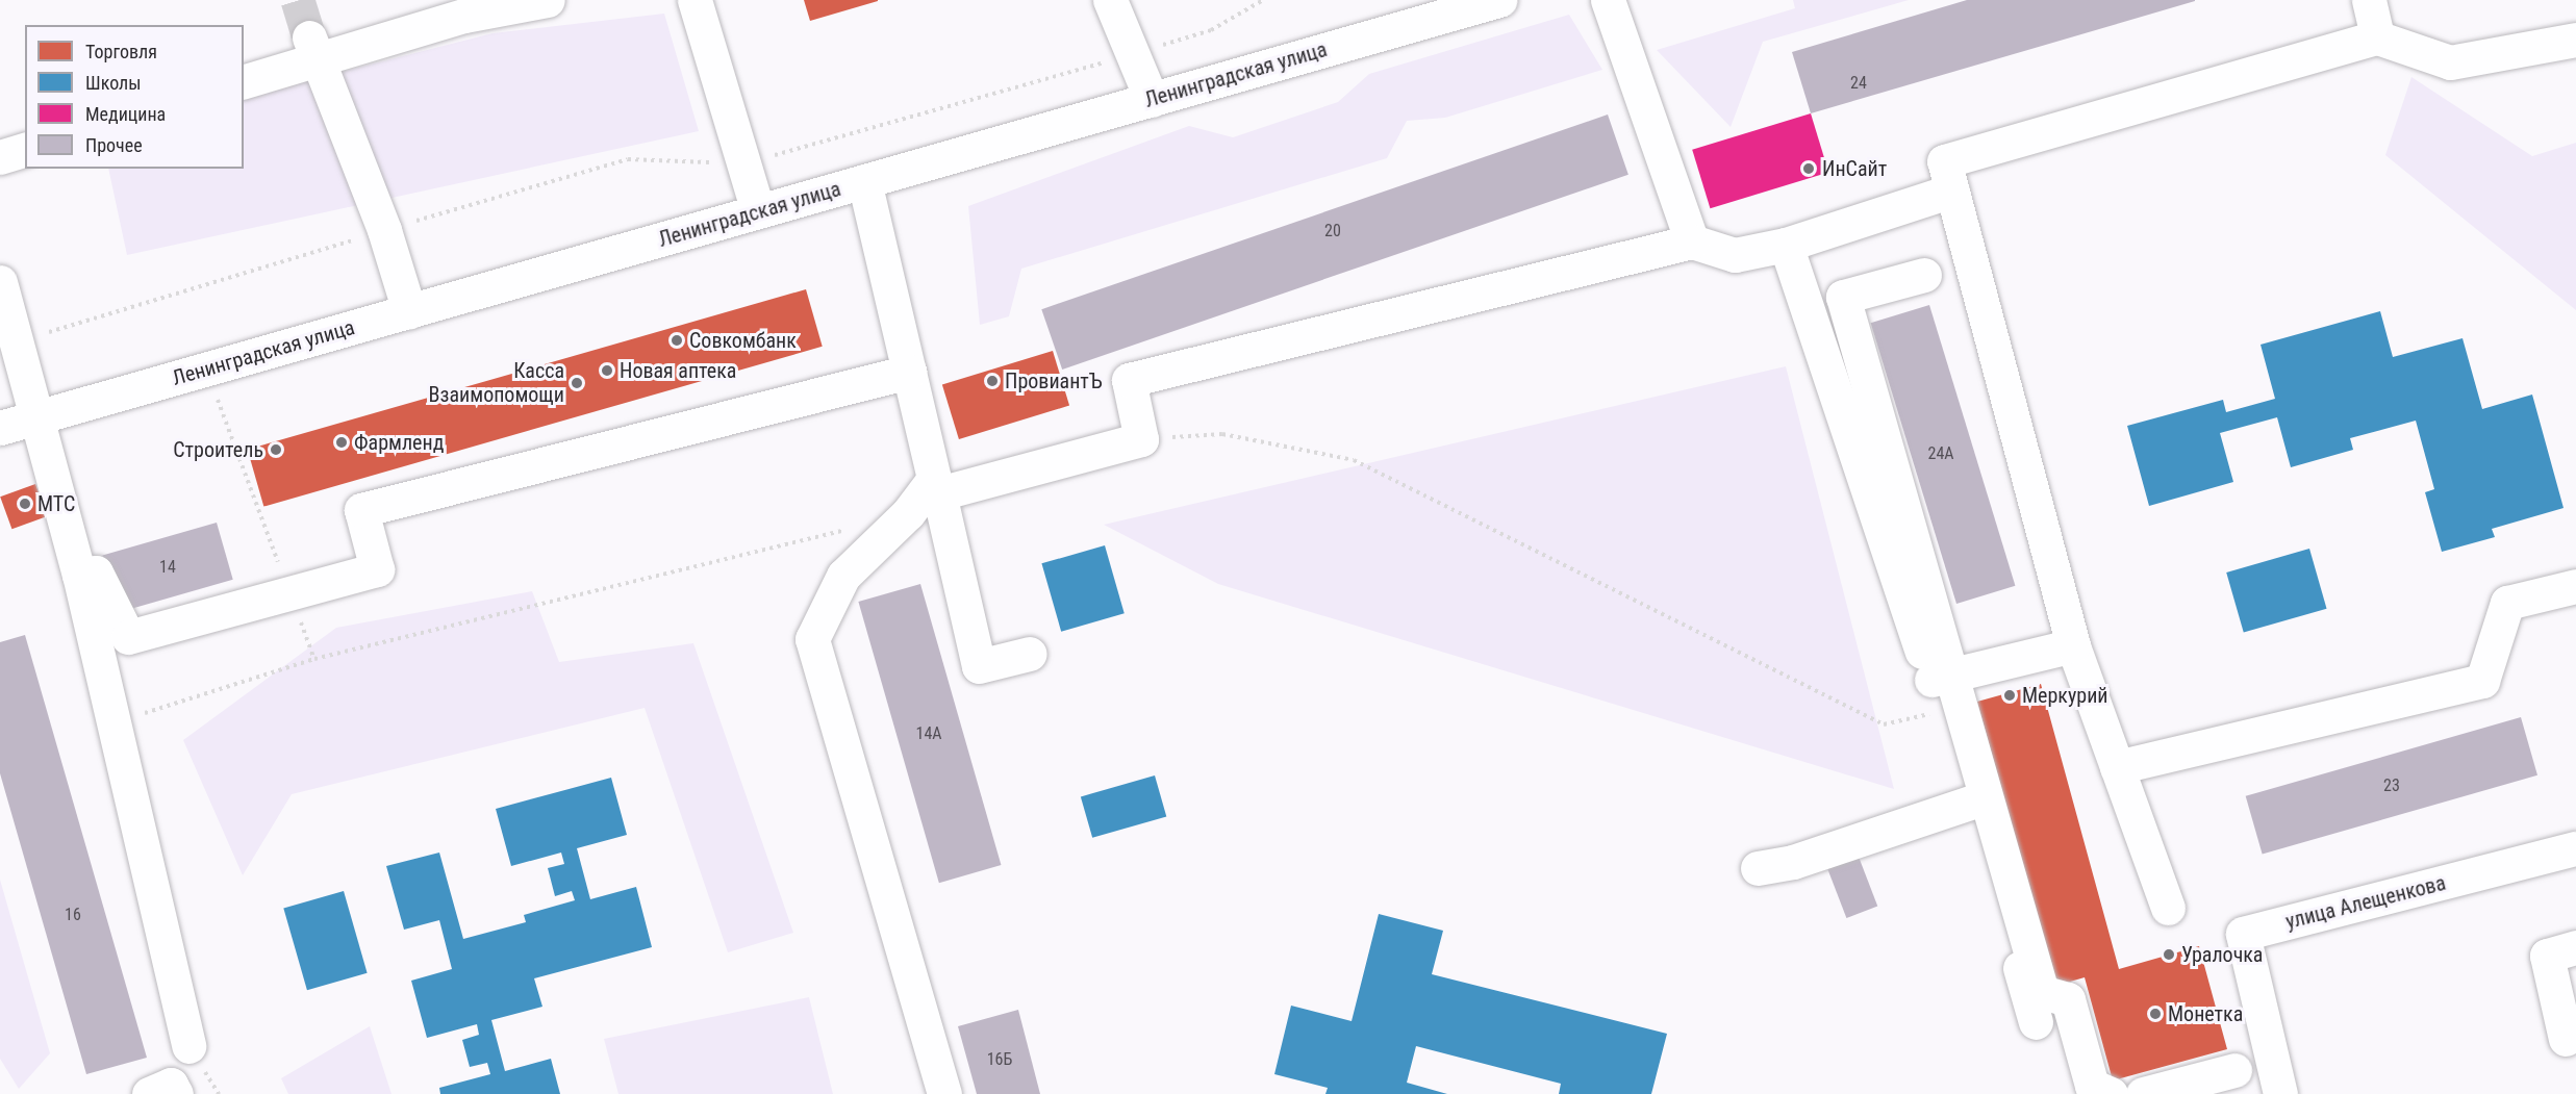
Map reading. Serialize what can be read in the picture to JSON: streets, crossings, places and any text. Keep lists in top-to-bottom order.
{
  "streets": {
    "street": ["Ленинградская улица", "улица Алещенкова"]
  },
  "places": [
    "ИнСайт",
    "Совкомбанк",
    "Новая аптека",
    "ПровиантЪ",
    "Касса Взаимопомощи",
    "Фармленд",
    "Строитель",
    "МТС",
    "Меркурий",
    "Уралочка",
    "Монетка"
  ],
  "house_numbers": [
    "24",
    "20",
    "24А",
    "14",
    "14А",
    "23",
    "16",
    "16Б"
  ],
  "legend": [
    "Торговля",
    "Школы",
    "Медицина",
    "Прочее"
  ]
}
